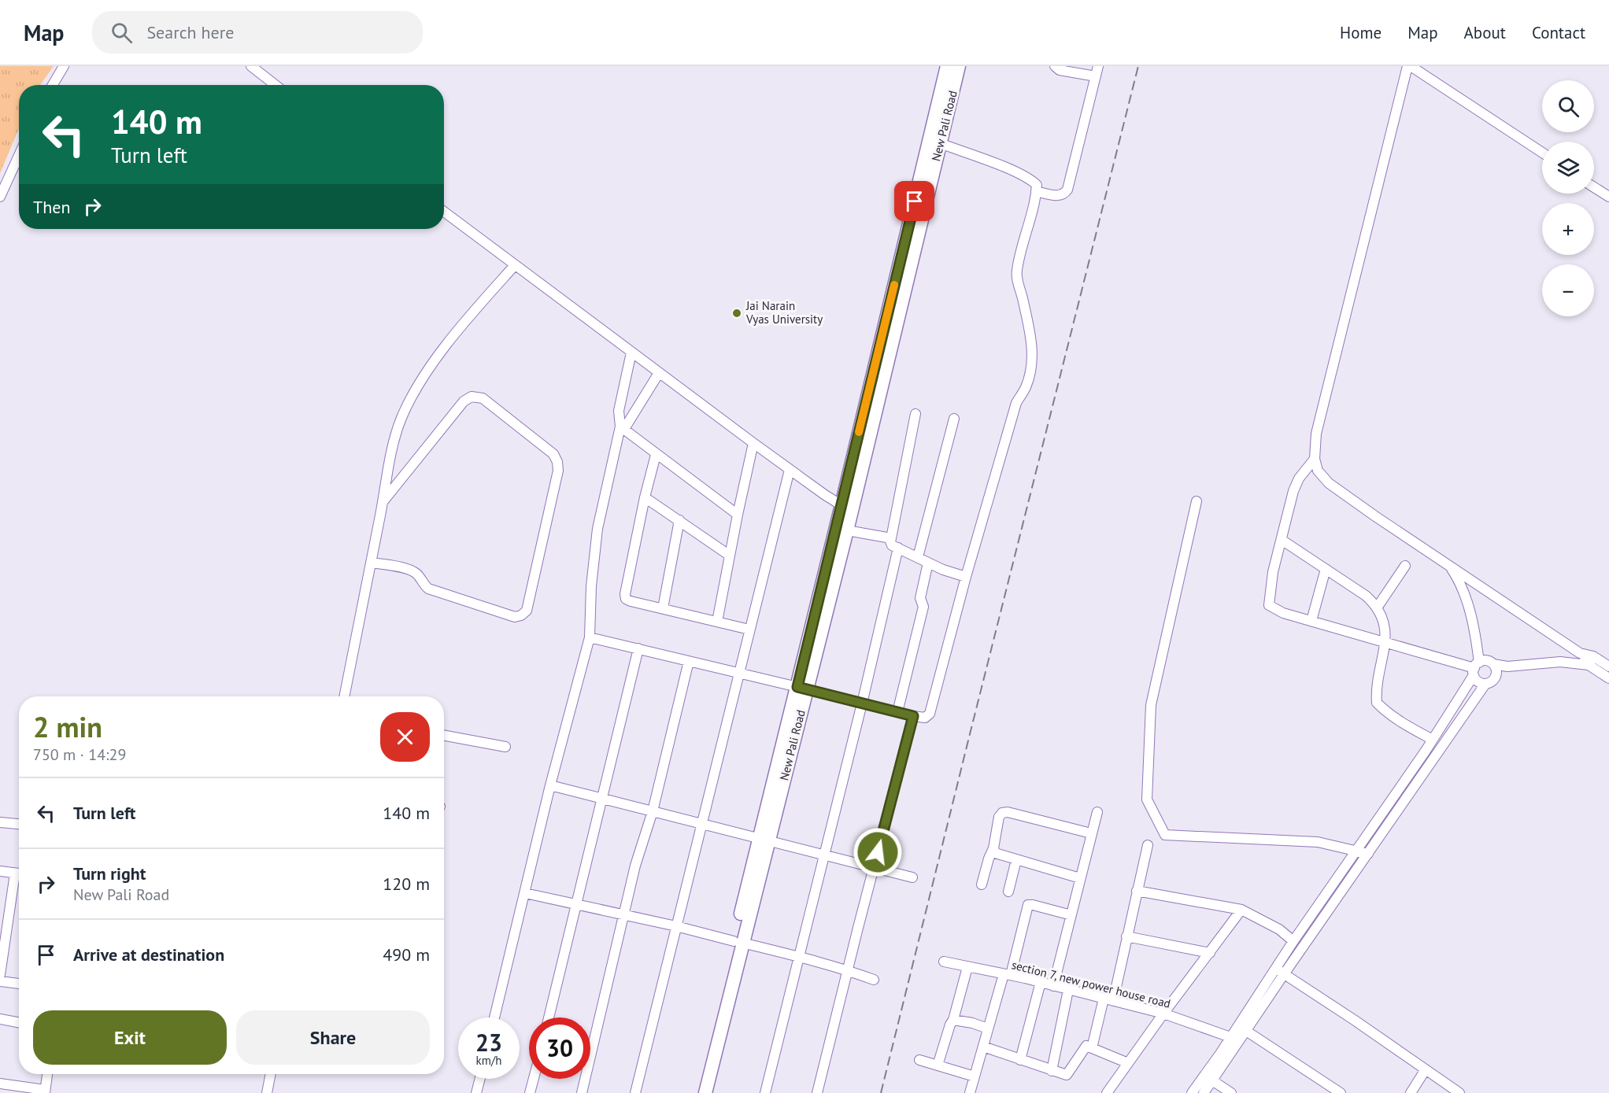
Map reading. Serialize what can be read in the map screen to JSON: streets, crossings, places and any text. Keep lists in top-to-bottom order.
{
  "streets": {
    "highway": ["New Pali Road"],
    "street": ["section 7, new power house road"]
  },
  "places": ["Jai Narain Vyas University"],
  "page": {
    "header": "Map",
    "search": "Search here",
    "nav": [
      "Home",
      "Map",
      "About",
      "Contact"
    ],
    "map_buttons": ["+", "−"],
    "turn": ["140 m", "Turn left"],
    "then": "Then",
    "heading": ["2 min", "750 m · 14:29"],
    "list": [
      {
        "name": "Turn left",
        "value": "140 m"
      },
      {
        "name": "Turn right",
        "note": "New Pali Road",
        "value": "120 m"
      },
      {
        "name": "Arrive at destination",
        "value": "490 m"
      }
    ],
    "buttons": ["Exit", "Share"],
    "speed": "23 km/h",
    "limit": "30"
  }
}
